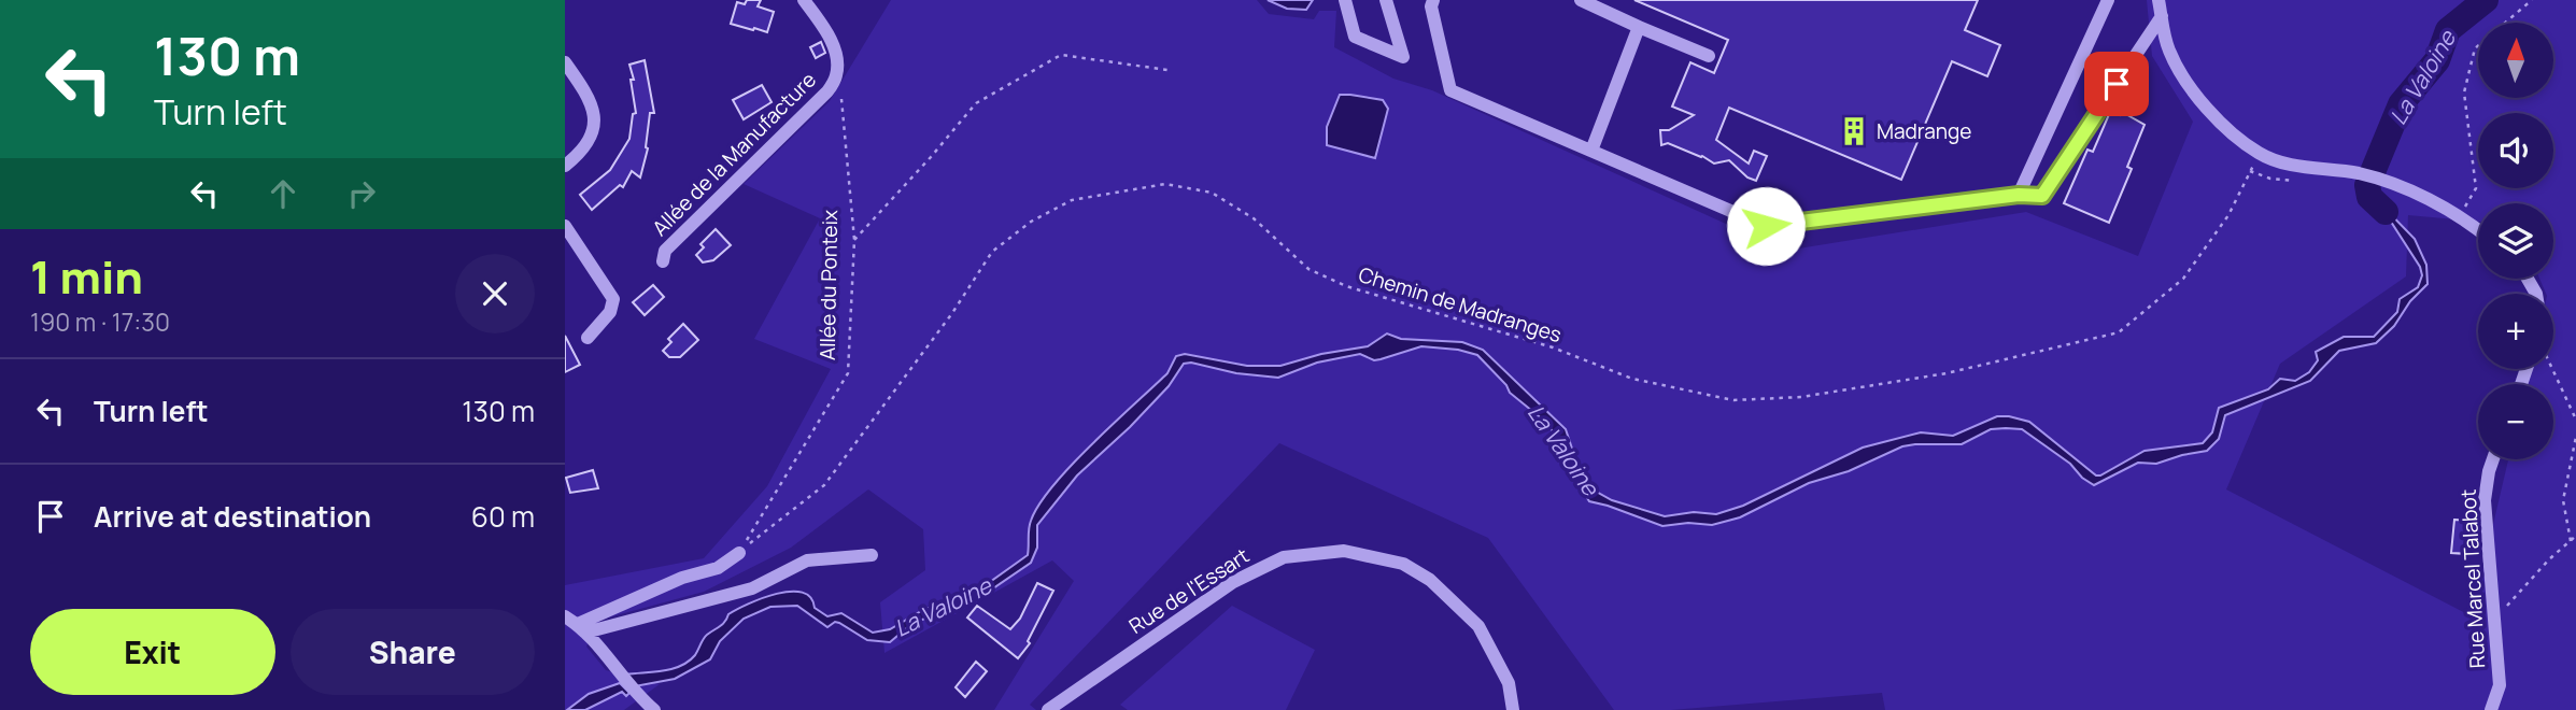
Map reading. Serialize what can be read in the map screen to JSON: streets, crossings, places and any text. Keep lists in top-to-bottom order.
{
  "streets": {
    "street": ["Allée de la Manufacture", "Rue Marcel Talabot", "Rue de l'Essart"],
    "path": ["Allée du Ponteix", "Chemin de Madranges"]
  },
  "crossings": [
    ["Allée de la Manufacture", "Allée du Ponteix"],
    ["Allée du Ponteix", "Chemin de Madranges"]
  ],
  "water": ["La Valoine"],
  "places": {
    "building": ["Madrange"]
  },
  "north": "top",
  "page": {
    "turn": ["130 m", "Turn left"],
    "map_buttons": ["+", "−"],
    "heading": ["1 min", "190 m · 17:30"],
    "list": [
      {
        "name": "Turn left",
        "value": "130 m"
      },
      {
        "name": "Arrive at destination",
        "value": "60 m"
      }
    ],
    "buttons": ["Exit", "Share"]
  }
}
